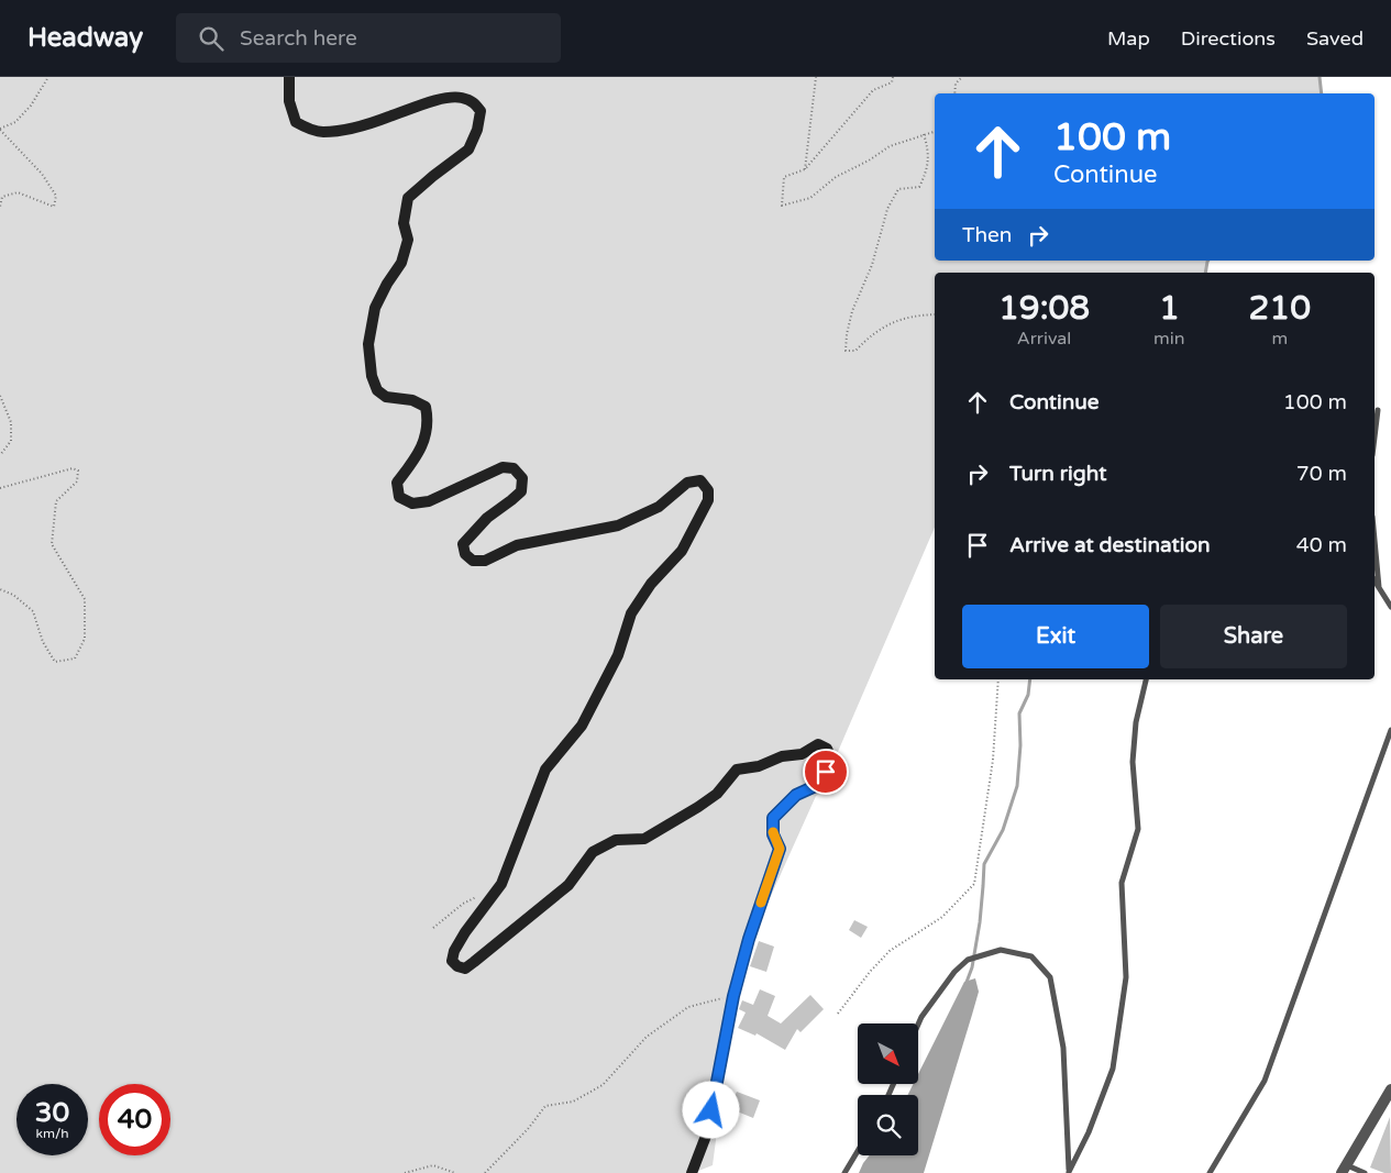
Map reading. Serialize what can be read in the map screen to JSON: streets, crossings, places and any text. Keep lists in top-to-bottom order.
{
  "north": "bottom right",
  "page": {
    "header": "Headway",
    "search": "Search here",
    "nav": ["Map", "Directions", "Saved"],
    "turn": ["100 m", "Continue"],
    "then": "Then",
    "eta": [
      "19:08",
      "Arrival",
      "1",
      "min",
      "210",
      "m"
    ],
    "list": [
      {
        "name": "Continue",
        "value": "100 m"
      },
      {
        "name": "Turn right",
        "value": "70 m"
      },
      {
        "name": "Arrive at destination",
        "value": "40 m"
      }
    ],
    "buttons": ["Exit", "Share"],
    "speed": "30 km/h",
    "limit": "40"
  }
}
